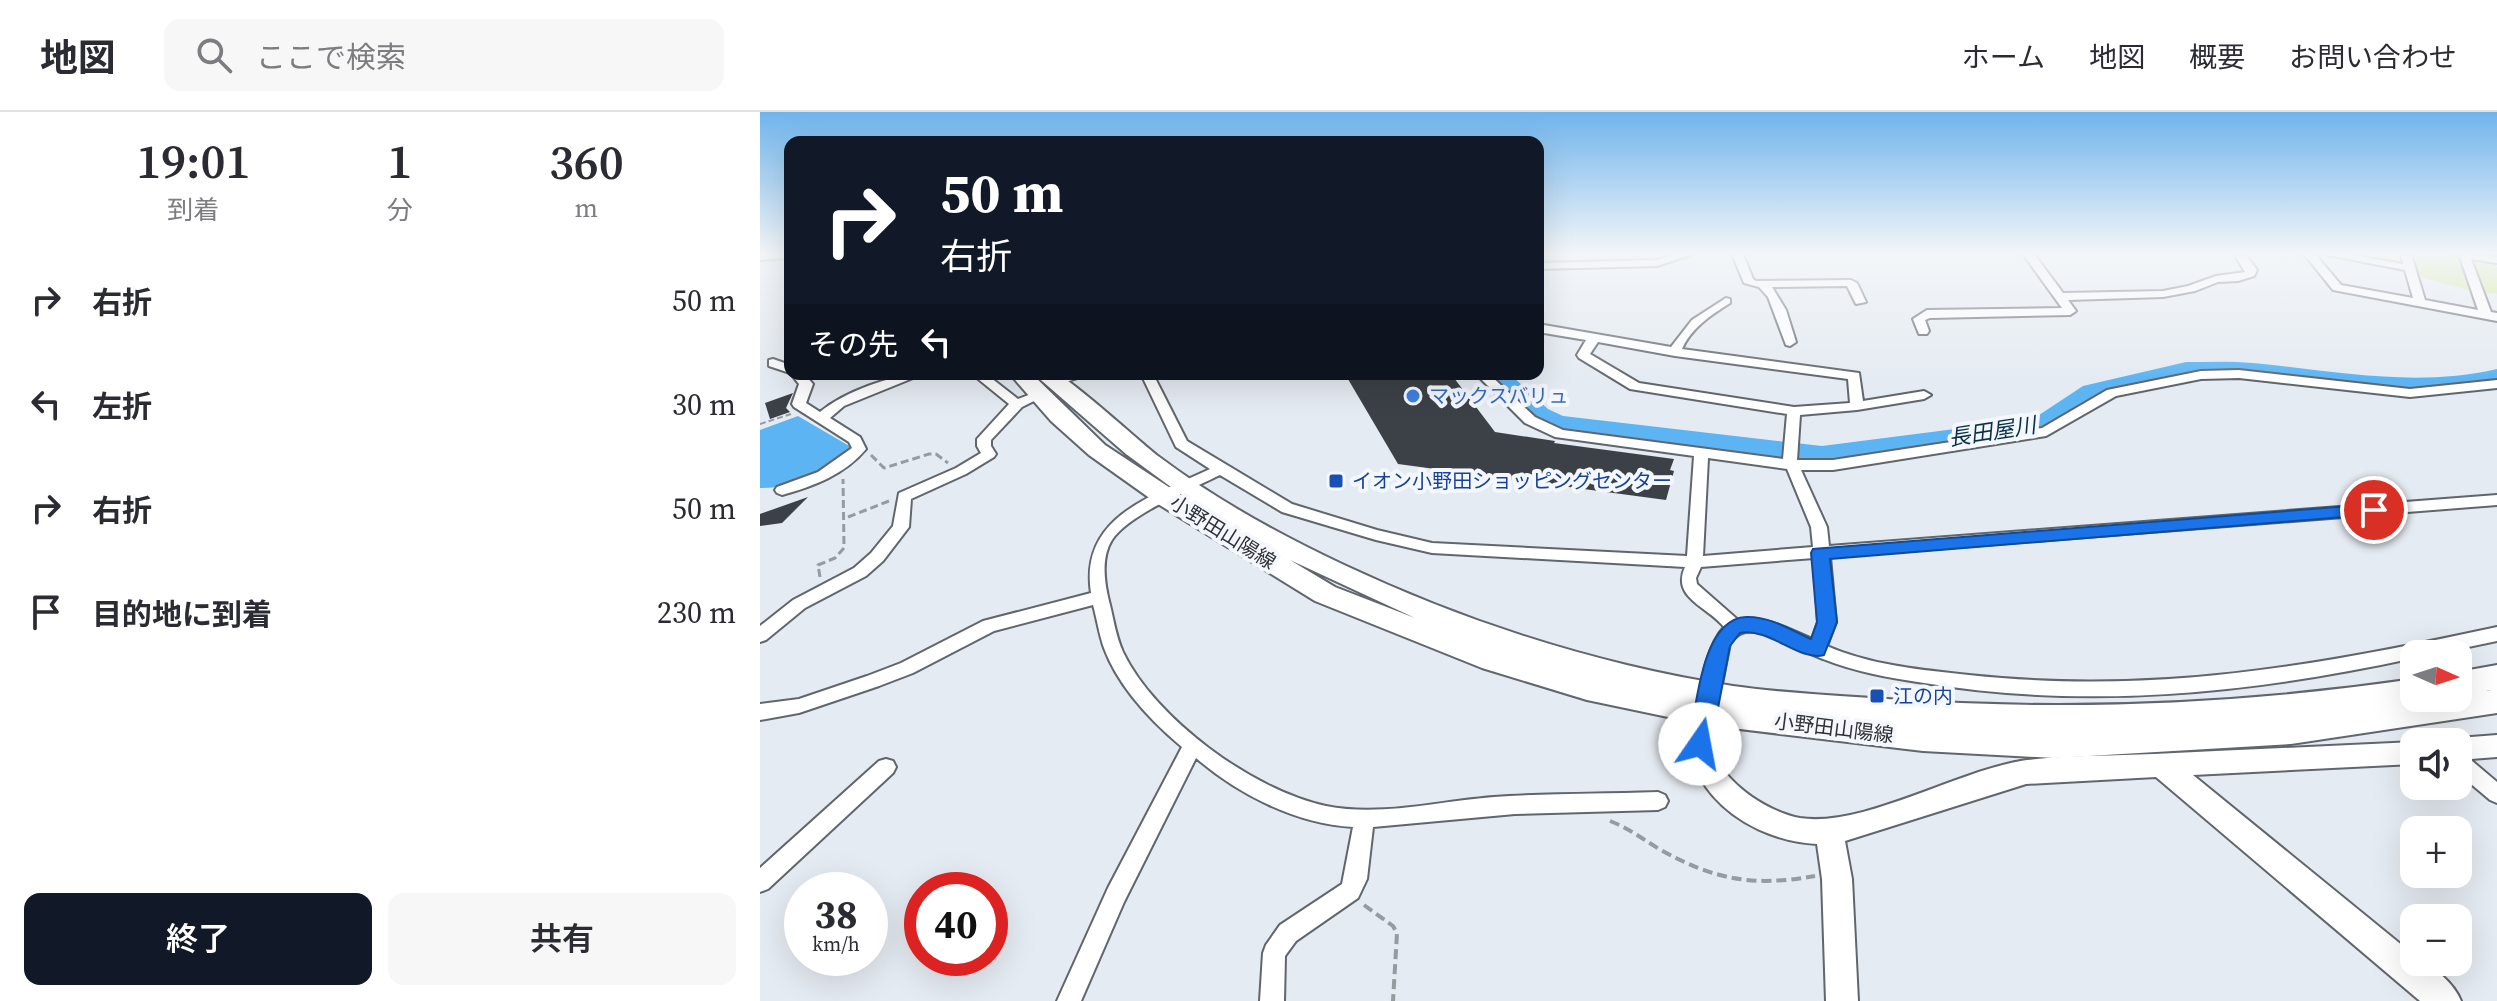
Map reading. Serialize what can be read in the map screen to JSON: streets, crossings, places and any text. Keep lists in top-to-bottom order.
{
  "streets": {
    "main road": ["小野田山陽線"]
  },
  "water": ["長田屋川"],
  "places": {
    "other": ["マックスバリュ"],
    "transit": ["イオン小野田ショッピングセンター", "江の内"]
  },
  "north": "right",
  "page": {
    "header": "地図",
    "search": "ここで検索",
    "nav": [
      "ホーム",
      "地図",
      "概要",
      "お問い合わせ"
    ],
    "eta": [
      "19:01",
      "到着",
      "1",
      "分",
      "360",
      "m"
    ],
    "turn": ["50 m", "右折"],
    "list": [
      {
        "name": "右折",
        "value": "50 m"
      },
      {
        "name": "左折",
        "value": "30 m"
      },
      {
        "name": "右折",
        "value": "50 m"
      },
      {
        "name": "目的地に到着",
        "value": "230 m"
      }
    ],
    "then": "その先",
    "map_buttons": ["+", "−"],
    "speed": "38 km/h",
    "limit": "40",
    "buttons": ["終了", "共有"]
  }
}
